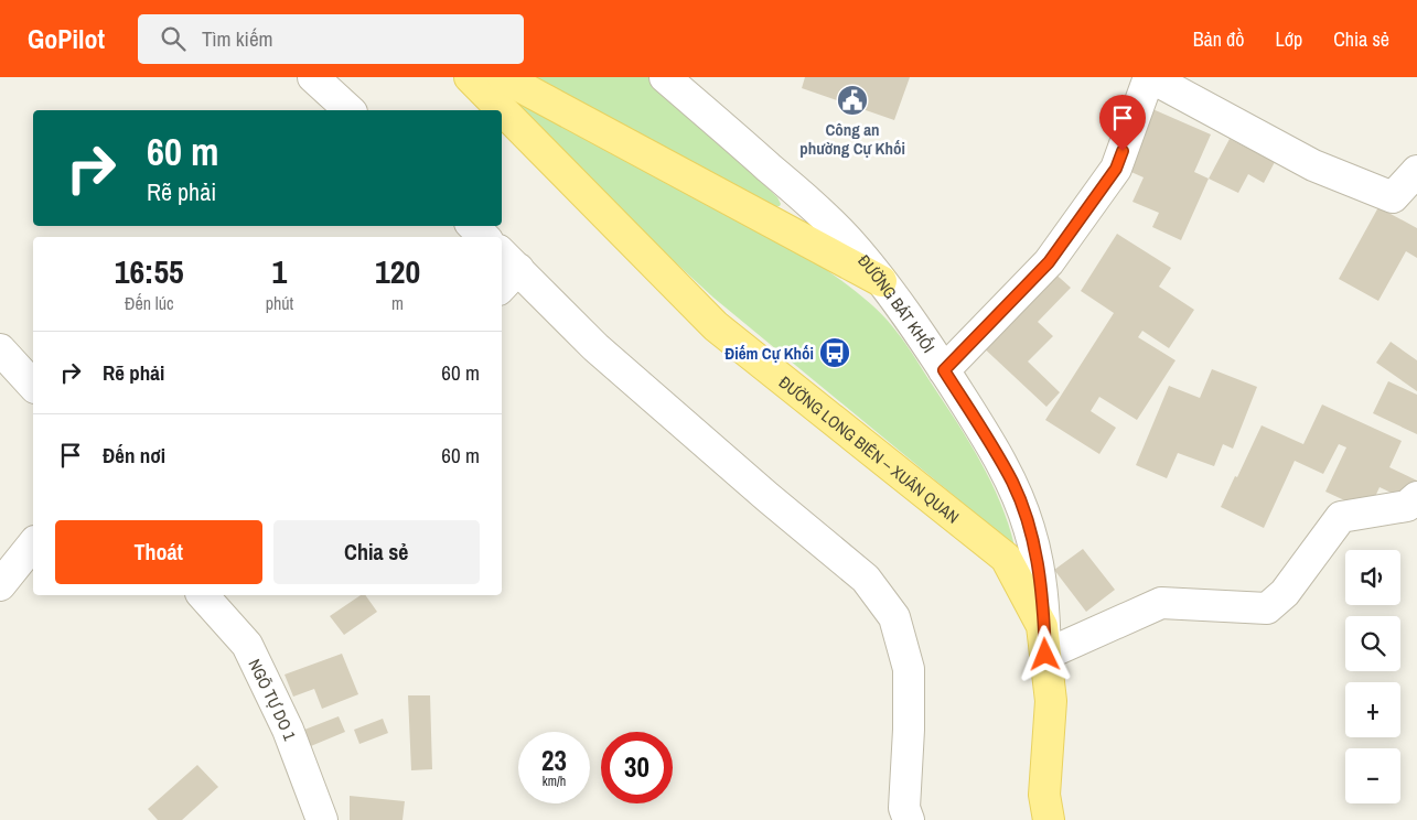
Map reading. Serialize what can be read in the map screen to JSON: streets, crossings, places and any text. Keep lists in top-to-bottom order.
{
  "streets": {
    "main road": ["ĐƯỜNG LONG BIÊN – XUÂN QUAN"],
    "street": ["ĐƯỜNG BÁT KHỐI", "NGÕ TỰ DO 1"]
  },
  "crossings": [
    ["ĐƯỜNG BÁT KHỐI", "ĐƯỜNG LONG BIÊN – XUÂN QUAN"]
  ],
  "places": {
    "public building": ["Công an phường Cự Khối"],
    "bus stop": ["Điếm Cự Khối"]
  },
  "page": {
    "header": "GoPilot",
    "search": "Tìm kiếm",
    "nav": ["Bản đồ", "Lớp", "Chia sẻ"],
    "turn": ["60 m", "Rẽ phải"],
    "eta": [
      "16:55",
      "Đến lúc",
      "1",
      "phút",
      "120",
      "m"
    ],
    "list": [
      {
        "name": "Rẽ phải",
        "value": "60 m"
      },
      {
        "name": "Đến nơi",
        "value": "60 m"
      }
    ],
    "buttons": ["Thoát", "Chia sẻ"],
    "map_buttons": ["+", "−"],
    "speed": "23 km/h",
    "limit": "30"
  }
}
